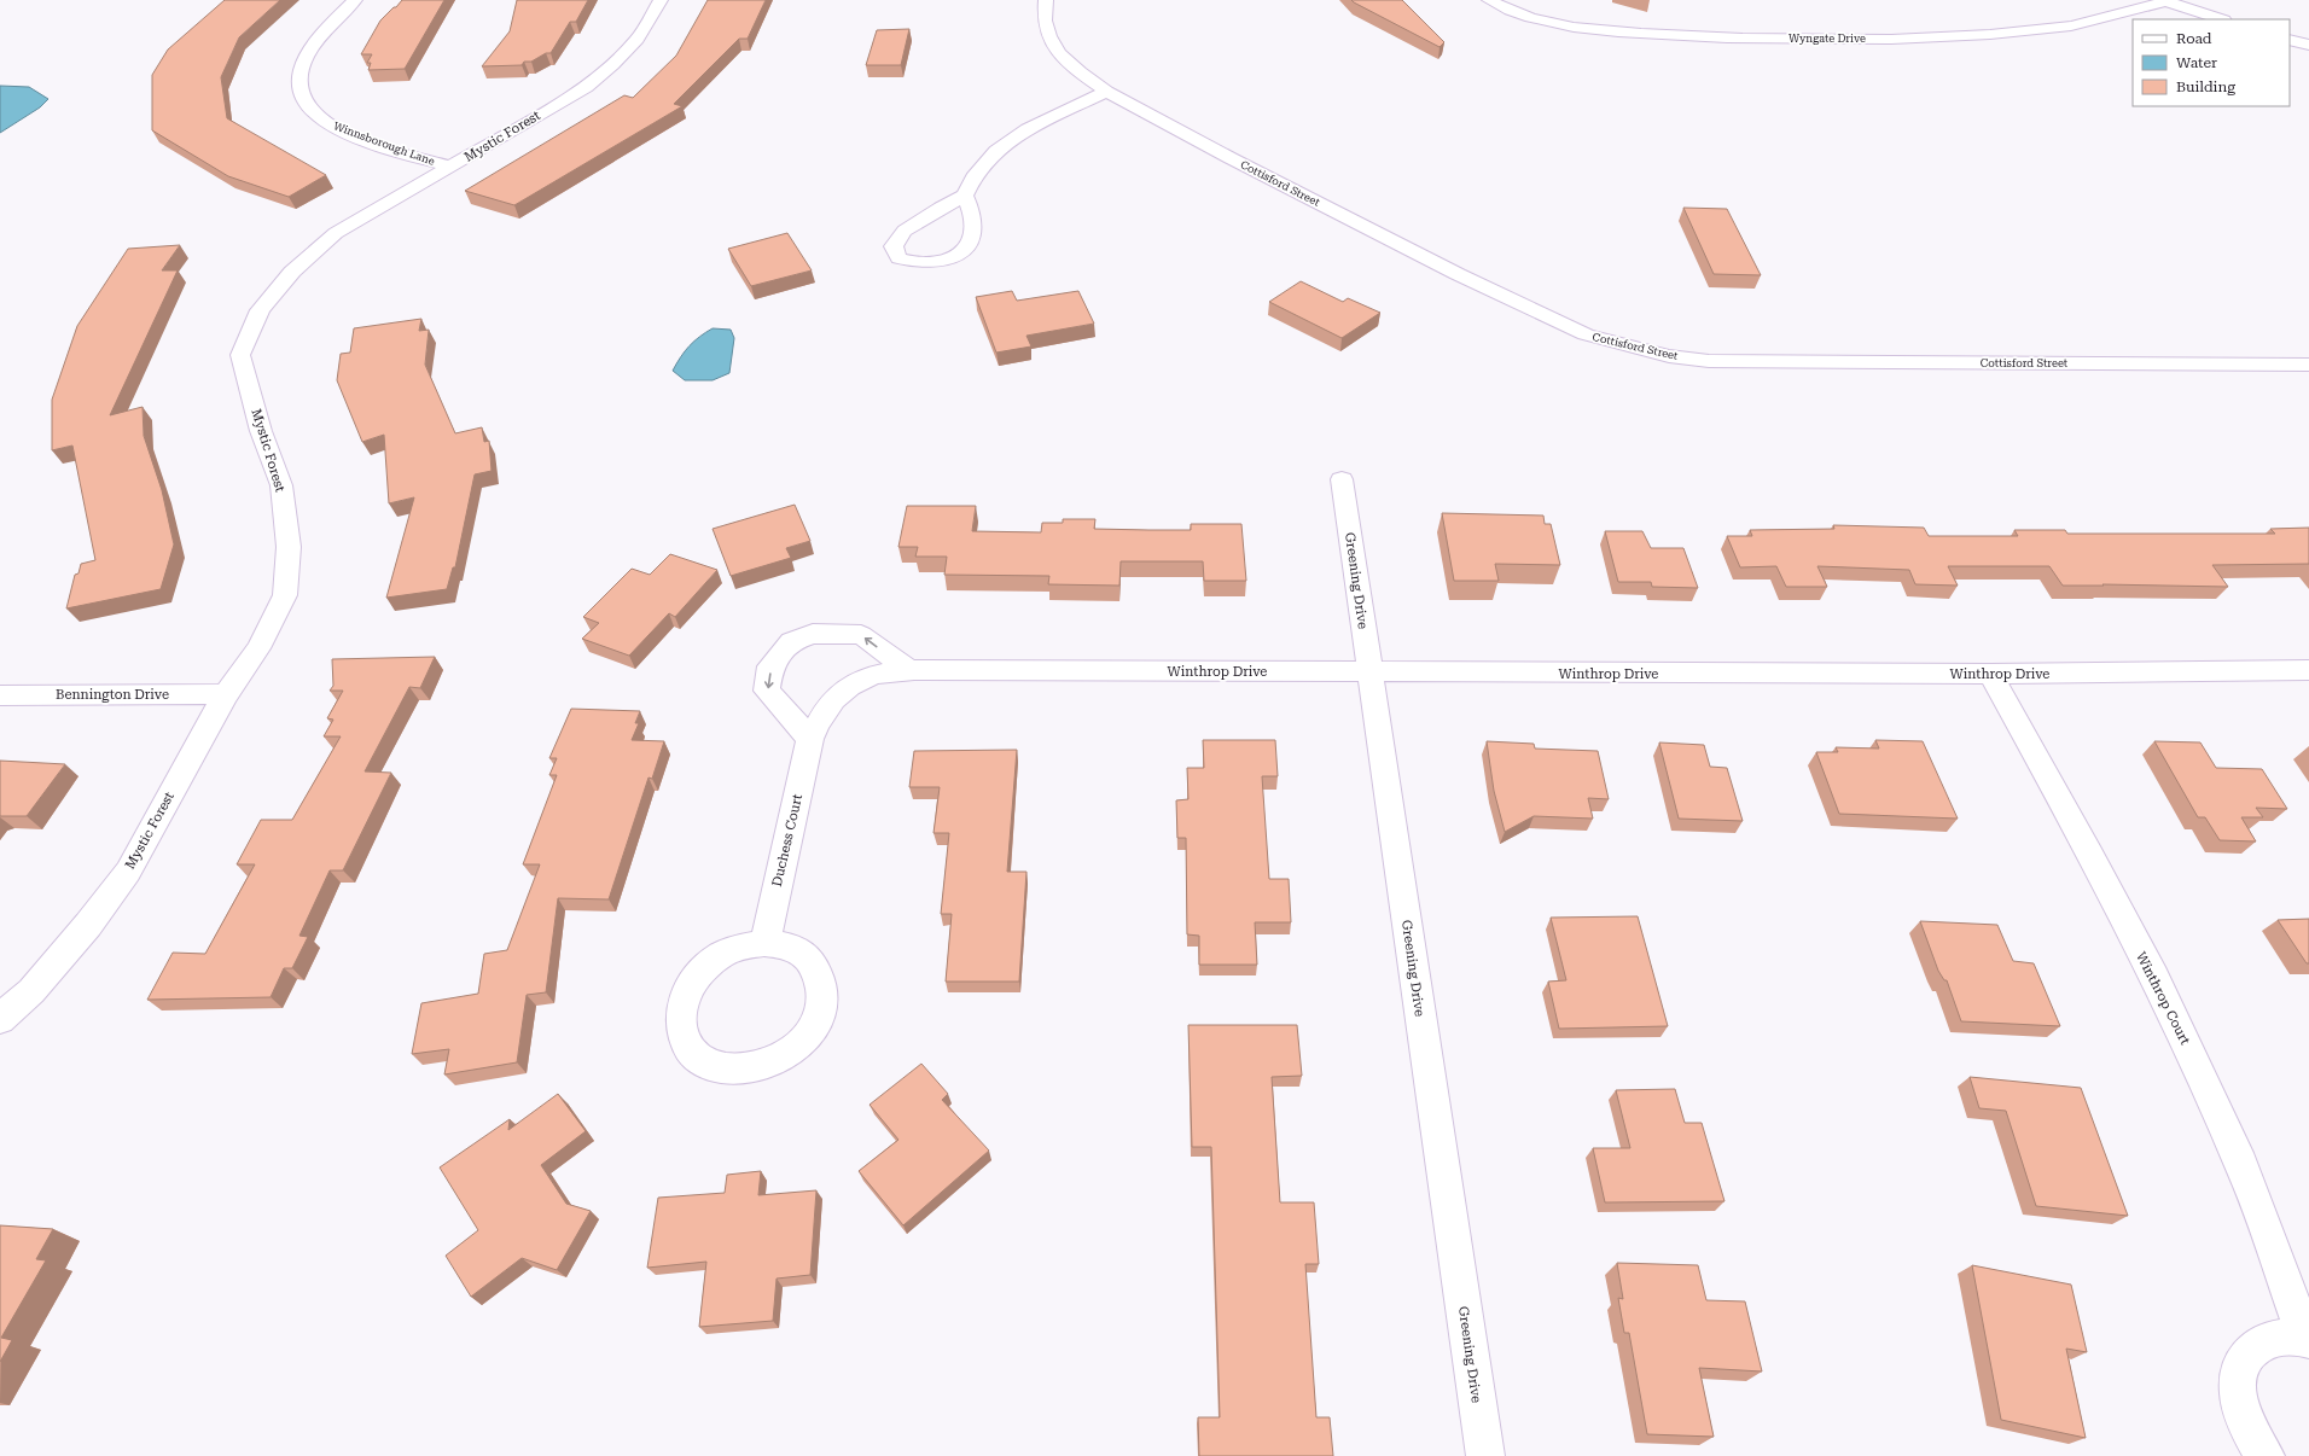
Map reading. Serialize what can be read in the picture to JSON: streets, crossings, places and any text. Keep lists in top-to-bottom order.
{
  "streets": {
    "street": [
      "Wyngate Drive",
      "Mystic Forest",
      "Winnsborough Lane",
      "Cottisford Street",
      "Greening Drive",
      "Winthrop Drive",
      "Bennington Drive",
      "Duchess Court",
      "Winthrop Court"
    ]
  },
  "crossings": [
    ["Mystic Forest", "Winnsborough Lane"],
    ["Mystic Forest", "Bennington Drive"],
    ["Greening Drive", "Winthrop Drive"],
    ["Winthrop Drive", "Duchess Court"],
    ["Winthrop Drive", "Winthrop Court"]
  ],
  "legend": ["Road", "Water", "Building"]
}
